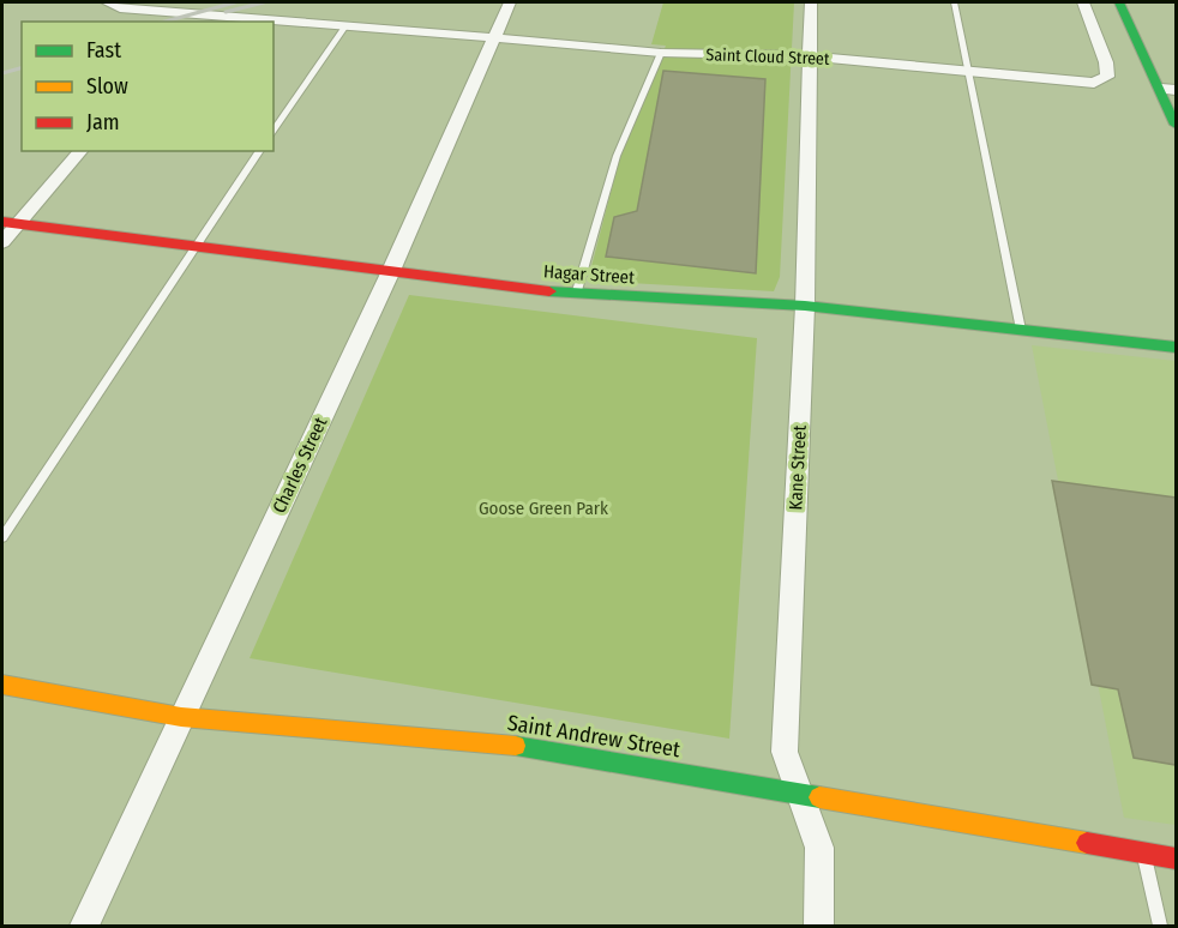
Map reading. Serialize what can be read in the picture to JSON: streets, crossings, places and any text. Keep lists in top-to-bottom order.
{
  "streets": {
    "street": [
      "Saint Cloud Street",
      "Hagar Street",
      "Charles Street",
      "Kane Street",
      "Saint Andrew Street"
    ]
  },
  "crossings": [
    ["Saint Cloud Street", "Charles Street"],
    ["Saint Cloud Street", "Kane Street"],
    ["Hagar Street", "Charles Street"],
    ["Hagar Street", "Kane Street"],
    ["Charles Street", "Saint Andrew Street"],
    ["Kane Street", "Saint Andrew Street"]
  ],
  "parks": ["Goose Green Park"],
  "legend": ["Fast", "Slow", "Jam"]
}
